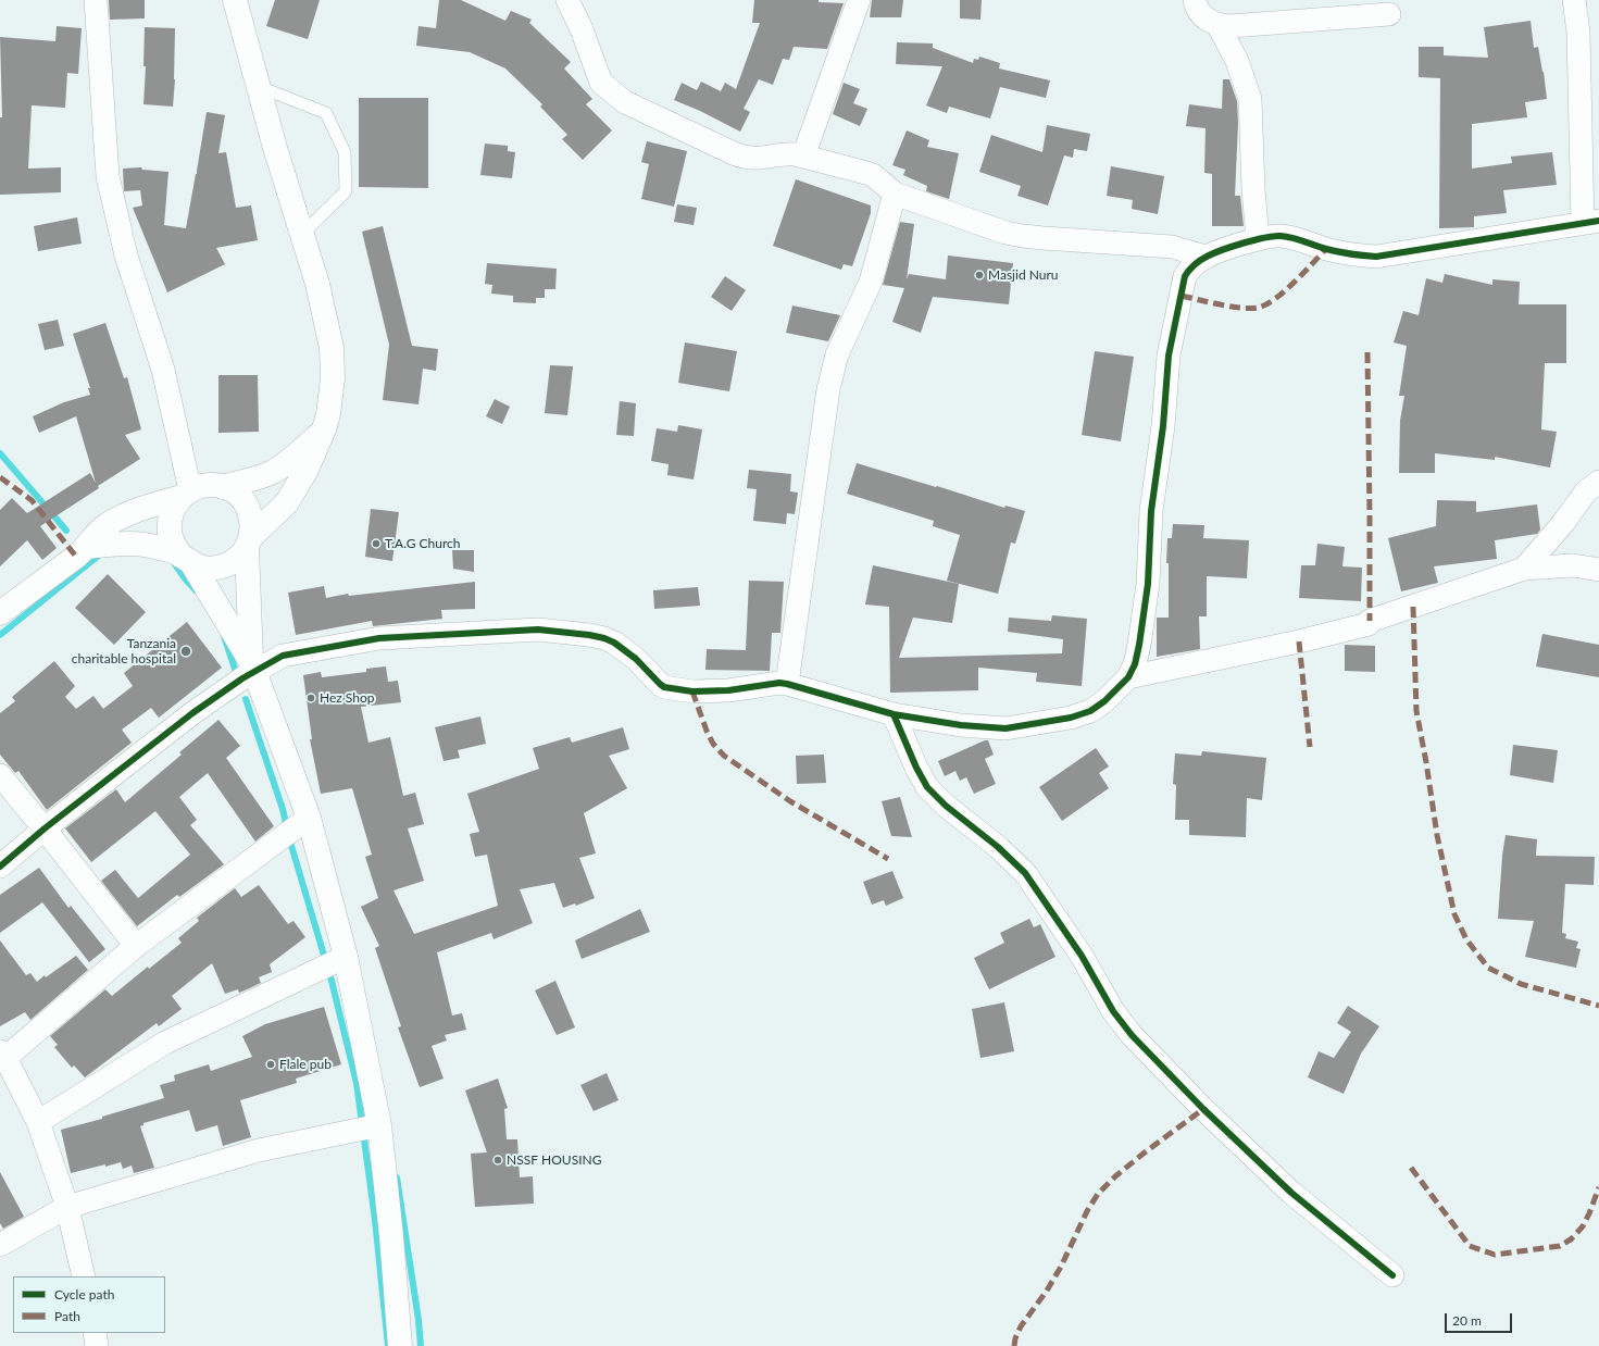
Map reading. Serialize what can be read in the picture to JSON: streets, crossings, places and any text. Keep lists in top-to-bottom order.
{
  "places": [
    "Masjid Nuru",
    "T.A.G Church",
    "Tanzania charitable hospital",
    "Hez Shop",
    "Flale pub",
    "NSSF HOUSING"
  ],
  "legend": ["Cycle path", "Path"],
  "scale_bar": "20 m"
}
